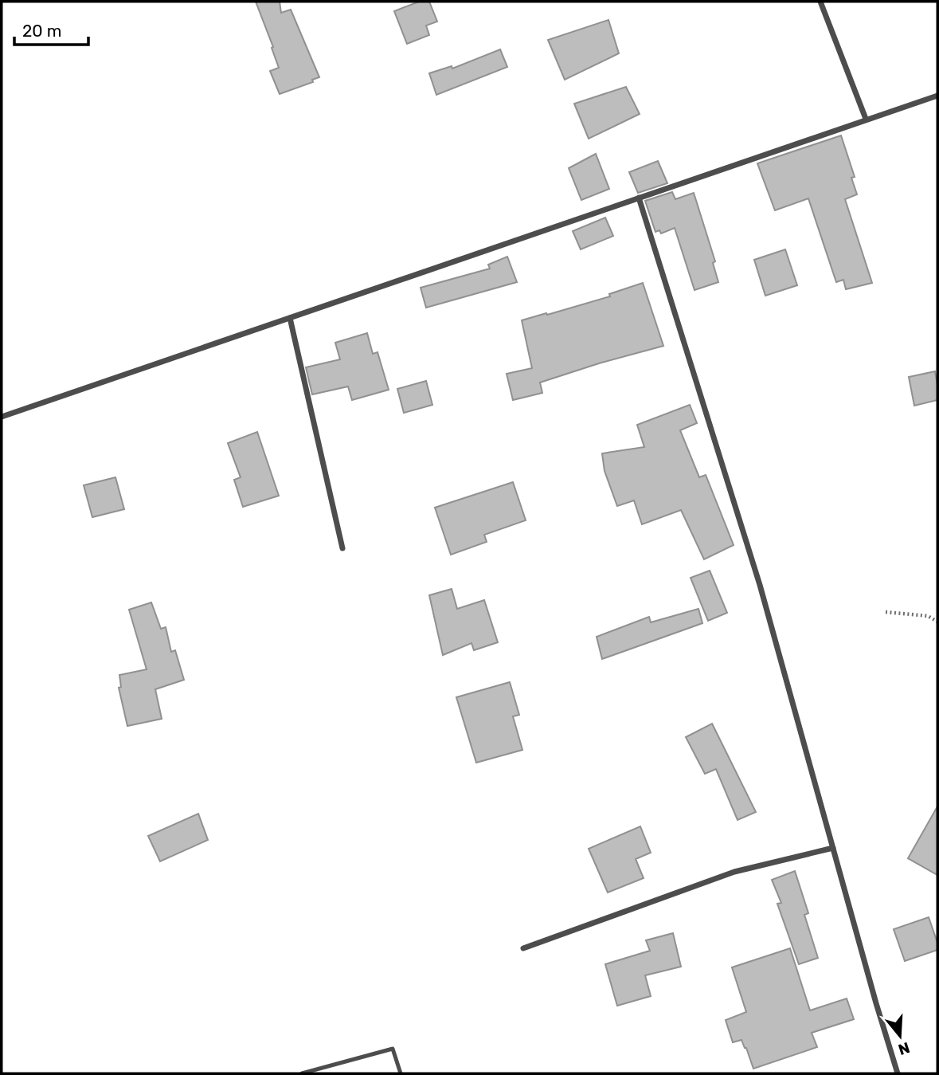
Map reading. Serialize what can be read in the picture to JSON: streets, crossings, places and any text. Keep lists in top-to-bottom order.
{
  "scale_bar": "20 m",
  "north": "bottom"
}
